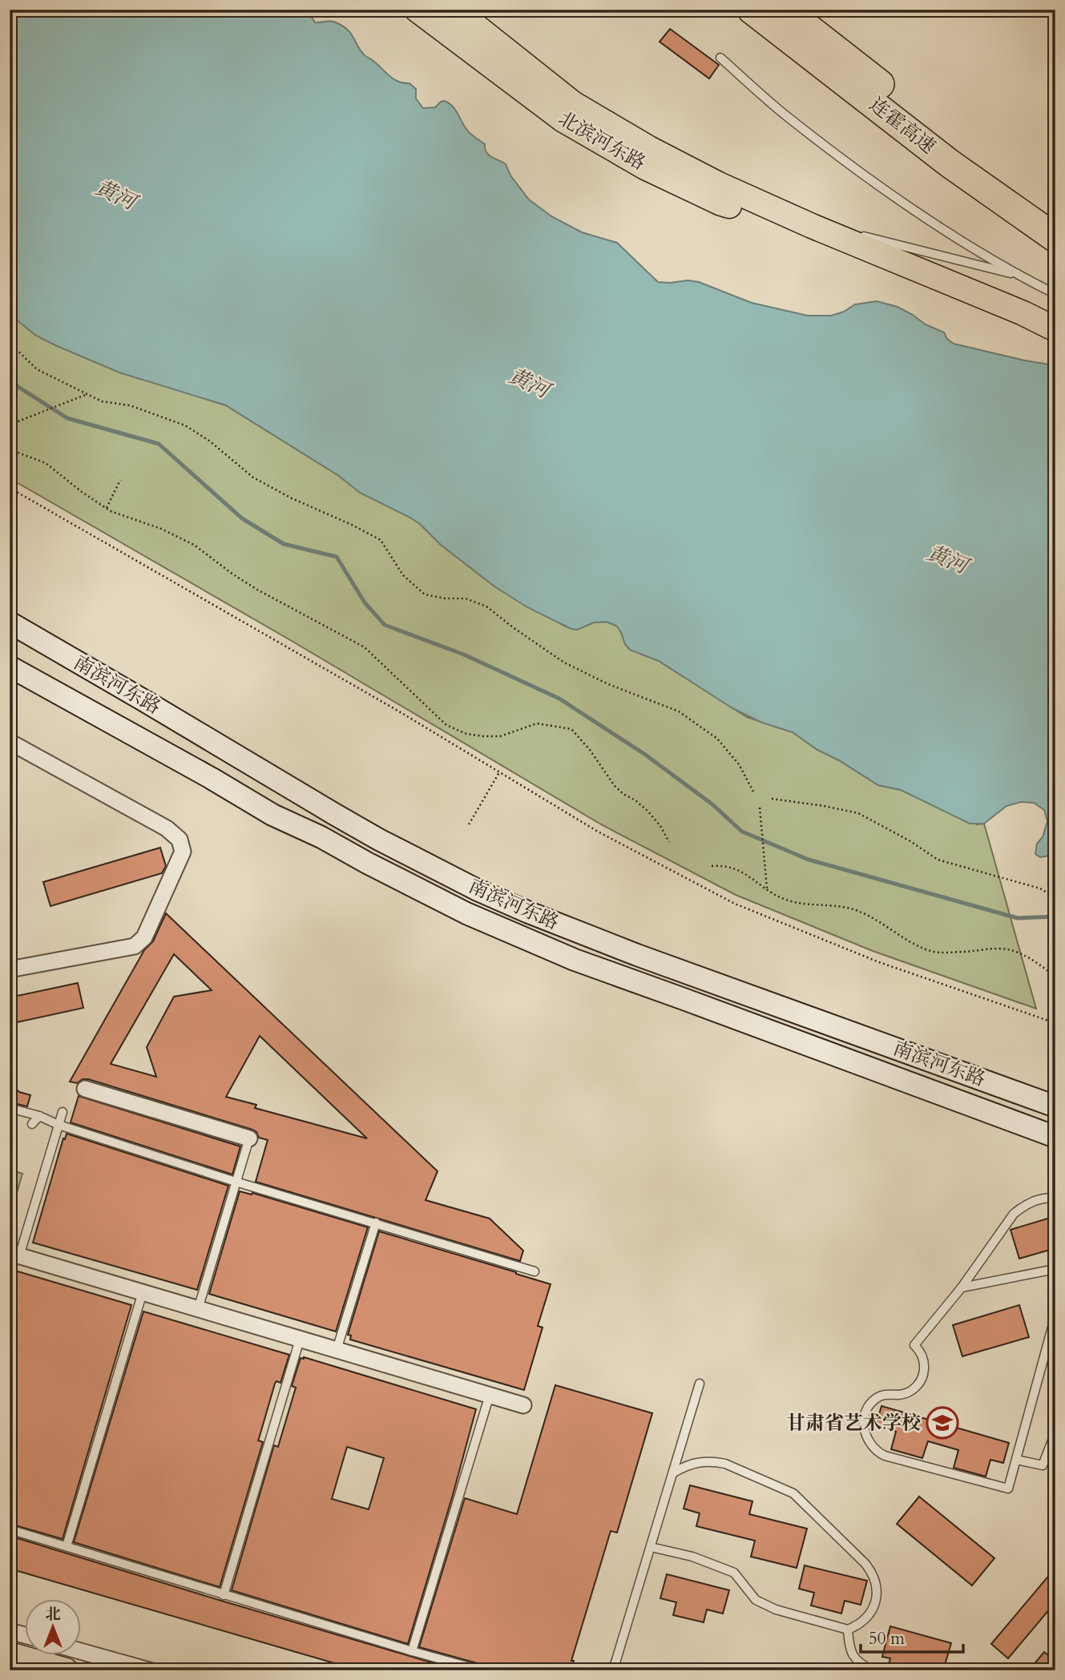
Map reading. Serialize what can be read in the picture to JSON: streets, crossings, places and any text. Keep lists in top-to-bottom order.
{
  "streets": {
    "highway": ["连霍高速"],
    "main road": ["北滨河东路", "南滨河东路"]
  },
  "water": ["黄河"],
  "places": {
    "school or university": ["甘肃省艺术学校"]
  },
  "scale_bar": "50 m",
  "north": "top"
}
